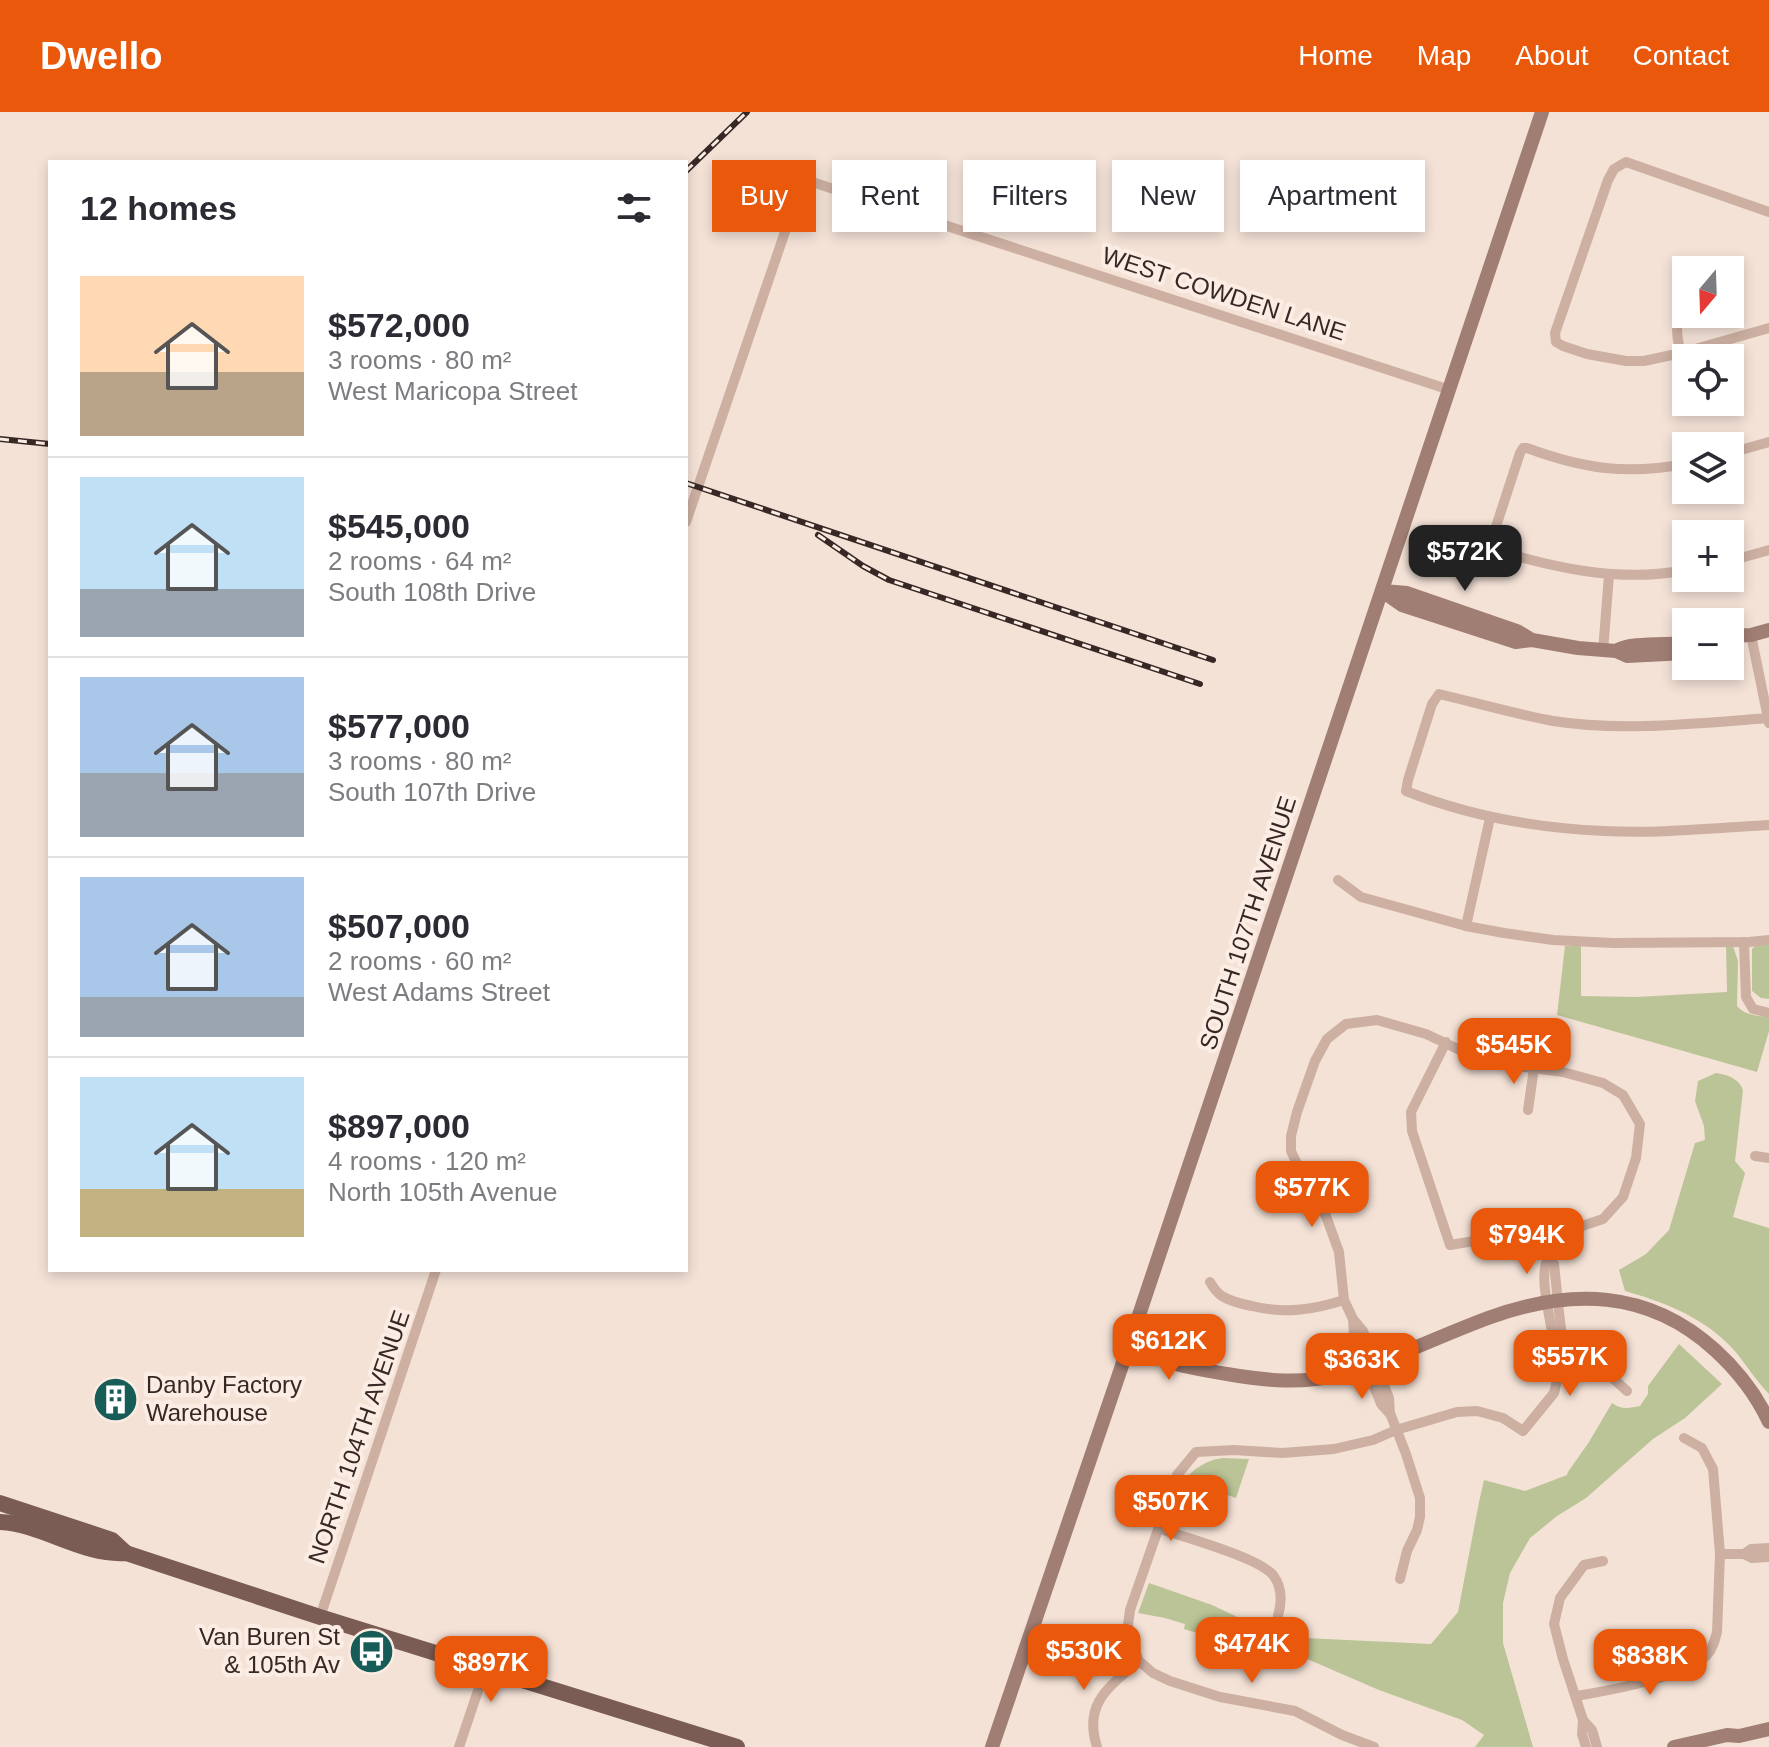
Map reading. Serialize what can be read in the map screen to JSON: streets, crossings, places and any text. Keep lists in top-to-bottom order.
{
  "streets": {
    "main road": ["SOUTH 107TH AVENUE"],
    "street": ["WEST COWDEN LANE", "NORTH 104TH AVENUE"]
  },
  "crossings": [
    ["WEST COWDEN LANE", "SOUTH 107TH AVENUE"]
  ],
  "places": {
    "building": ["Danby Factory Warehouse"],
    "bus stop": ["Van Buren St & 105th Av"]
  },
  "north": "bottom",
  "page": {
    "header": "Dwello",
    "nav": [
      "Home",
      "Map",
      "About",
      "Contact"
    ],
    "chip": [
      "Buy",
      "Rent",
      "Filters",
      "New",
      "Apartment"
    ],
    "heading": "12 homes",
    "map_buttons": ["+", "−"],
    "list": [
      {
        "name": "$572,000",
        "note": "3 rooms · 80 m² · West Maricopa Street"
      },
      {
        "name": "$545,000",
        "note": "2 rooms · 64 m² · South 108th Drive"
      },
      {
        "name": "$577,000",
        "note": "3 rooms · 80 m² · South 107th Drive"
      },
      {
        "name": "$507,000",
        "note": "2 rooms · 60 m² · West Adams Street"
      },
      {
        "name": "$897,000",
        "note": "4 rooms · 120 m² · North 105th Avenue"
      }
    ],
    "price": [
      "$572K",
      "$545K",
      "$577K",
      "$794K",
      "$612K",
      "$557K",
      "$363K",
      "$507K",
      "$474K",
      "$530K",
      "$838K",
      "$897K"
    ]
  }
}
